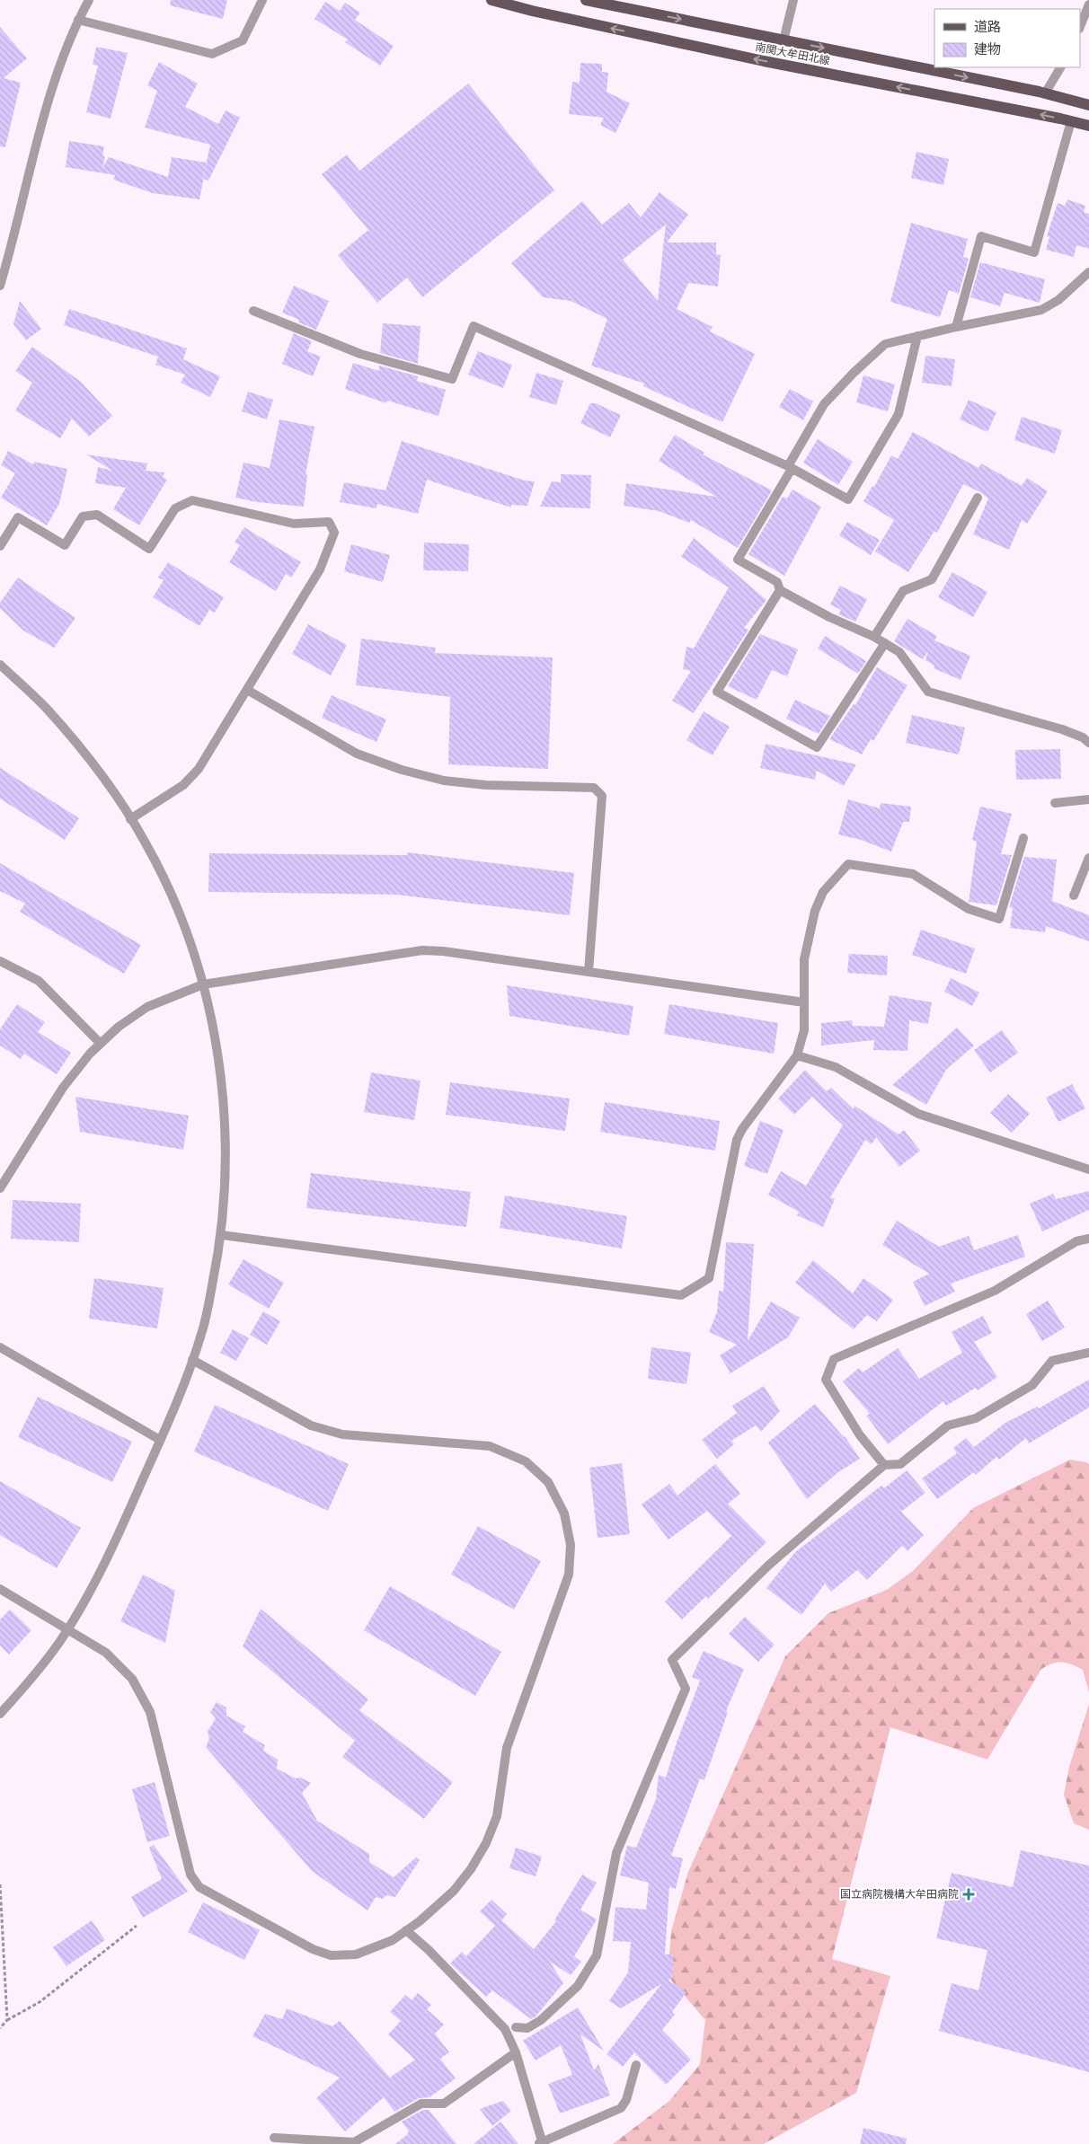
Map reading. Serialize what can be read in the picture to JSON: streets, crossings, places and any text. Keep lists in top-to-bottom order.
{
  "streets": {
    "main road": ["南関大牟田北線"]
  },
  "places": {
    "health": ["国立病院機構大牟田病院"]
  },
  "legend": ["道路", "建物"]
}
